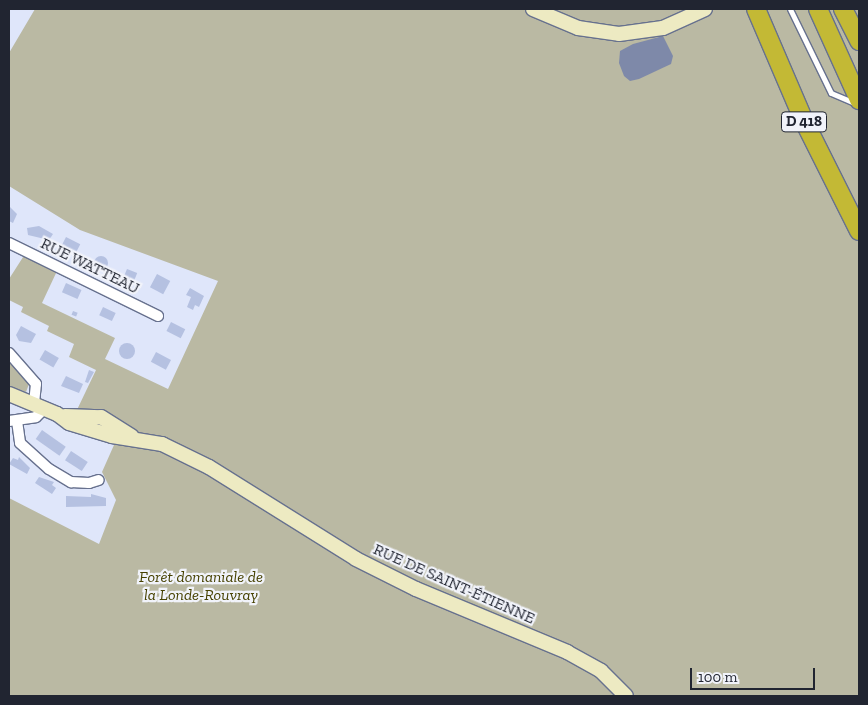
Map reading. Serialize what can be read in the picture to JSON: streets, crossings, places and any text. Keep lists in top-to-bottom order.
{
  "streets": {
    "highway": ["D 418"],
    "street": ["RUE WATTEAU", "RUE DE SAINT-ÉTIENNE"]
  },
  "parks": ["Forêt domaniale de la Londe-Rouvray"],
  "scale_bar": "100 m"
}
